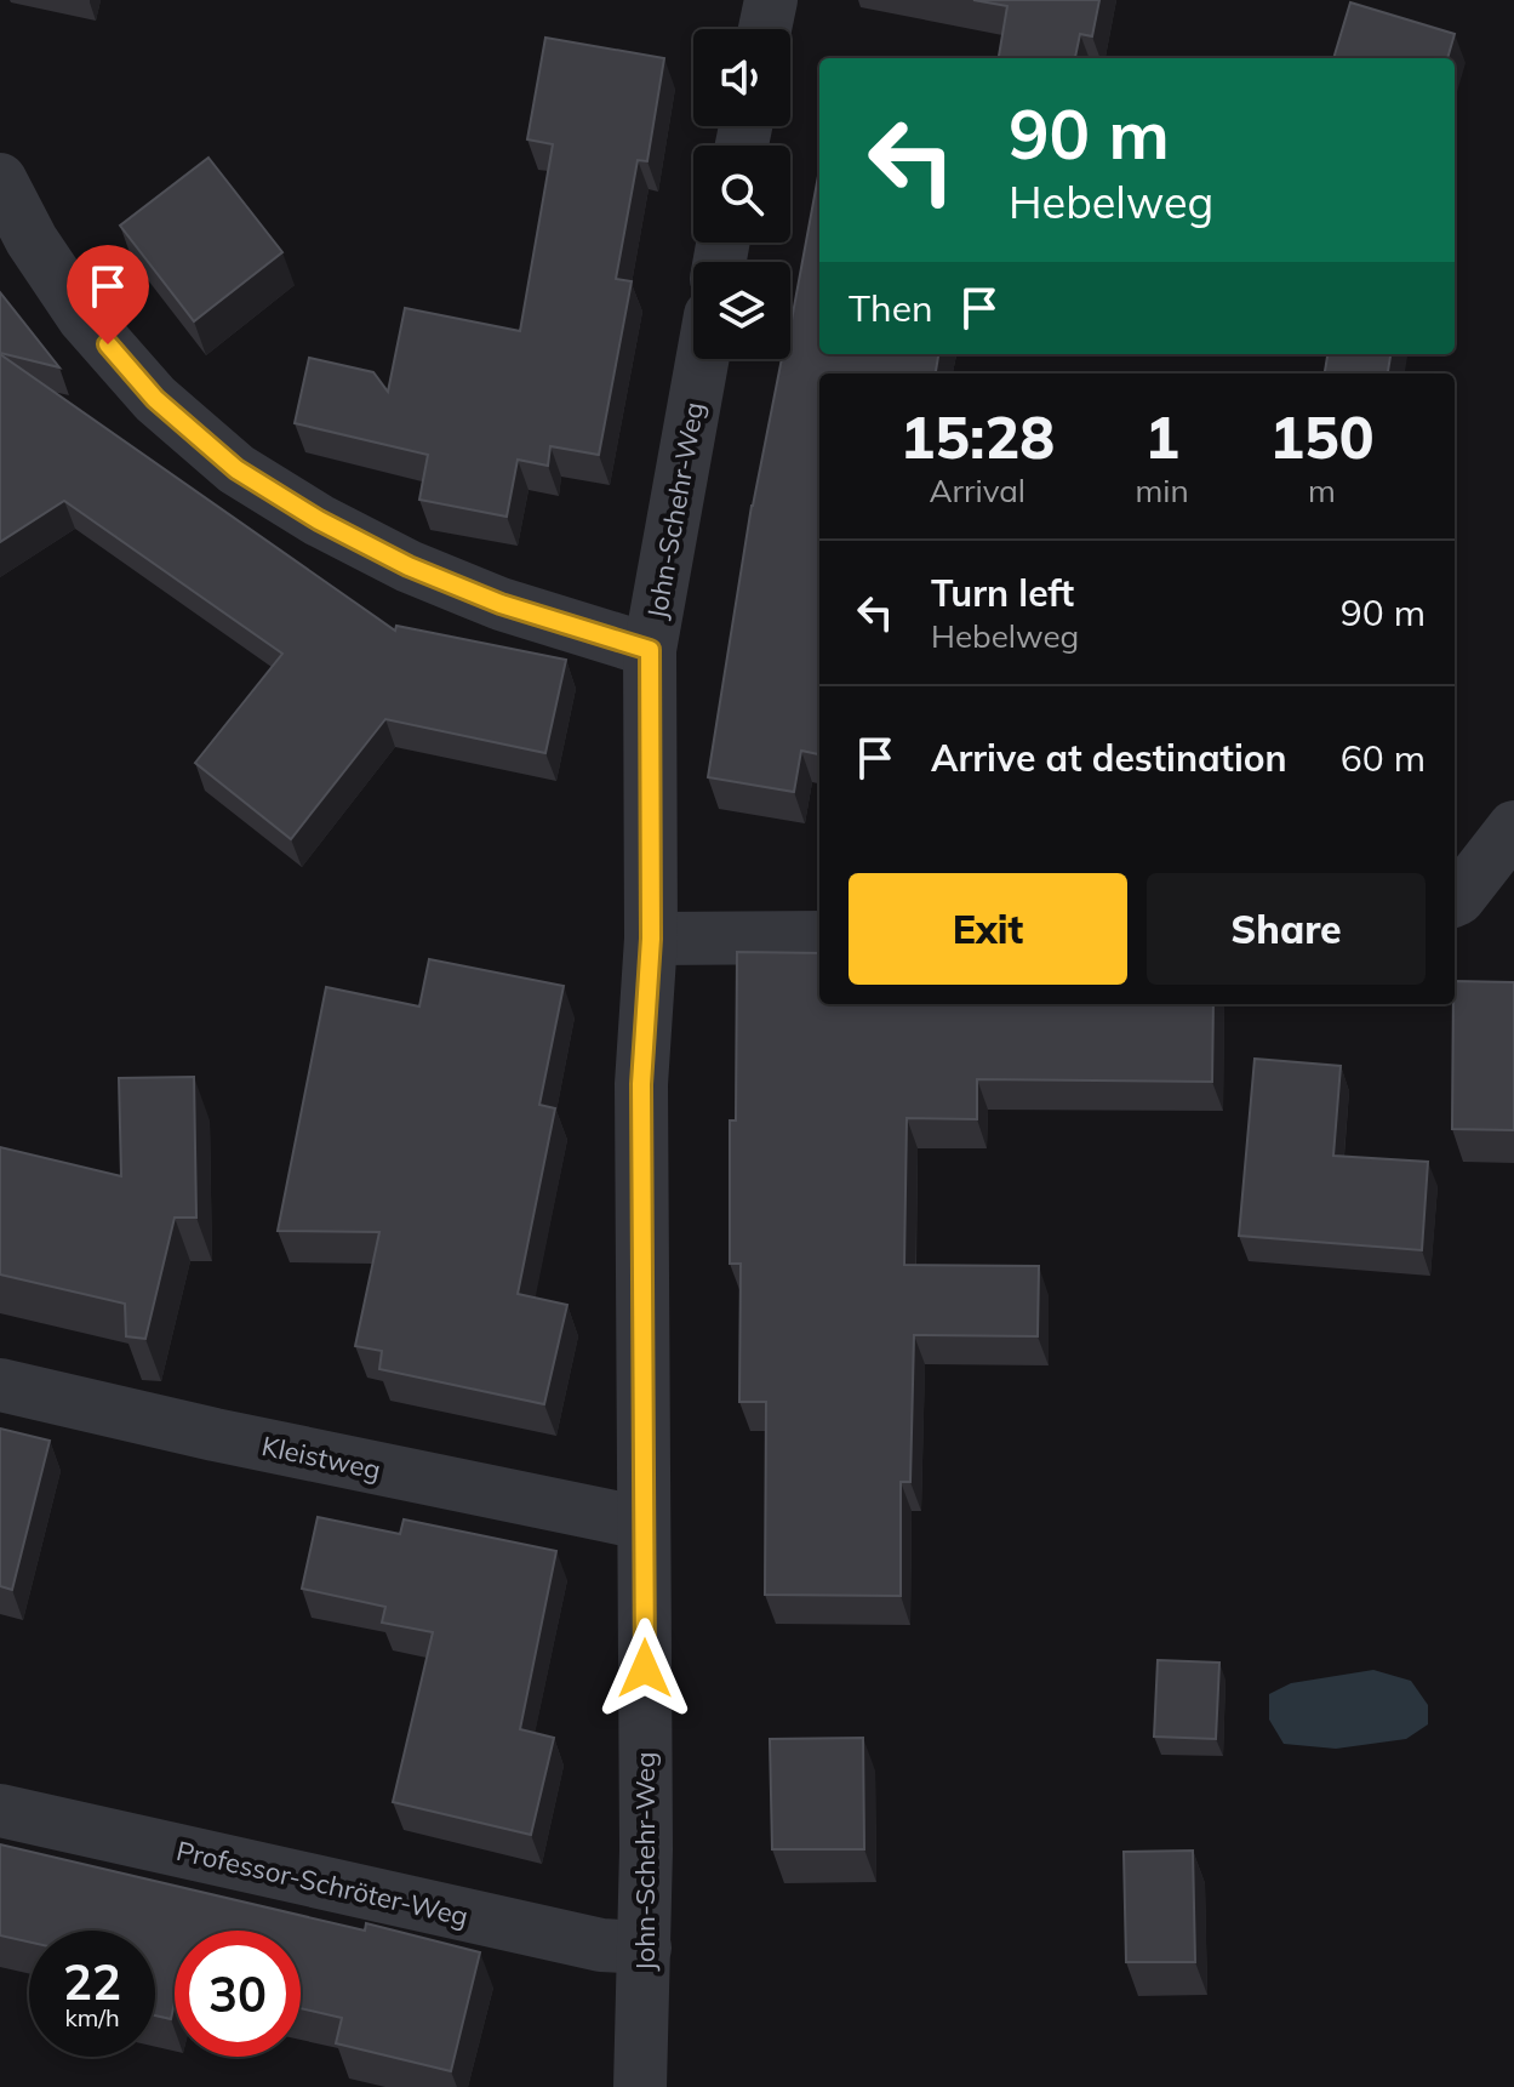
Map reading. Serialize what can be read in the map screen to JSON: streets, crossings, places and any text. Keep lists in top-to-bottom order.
{
  "streets": {
    "street": ["John-Schehr-Weg", "Kleistweg", "Professor-Schröter-Weg"]
  },
  "crossings": [
    ["John-Schehr-Weg", "Kleistweg"],
    ["John-Schehr-Weg", "Professor-Schröter-Weg"]
  ],
  "page": {
    "turn": ["90 m", "Hebelweg"],
    "then": "Then",
    "eta": [
      "15:28",
      "Arrival",
      "1",
      "min",
      "150",
      "m"
    ],
    "list": [
      {
        "name": "Turn left",
        "note": "Hebelweg",
        "value": "90 m"
      },
      {
        "name": "Arrive at destination",
        "value": "60 m"
      }
    ],
    "buttons": ["Exit", "Share"],
    "speed": "22 km/h",
    "limit": "30"
  }
}
